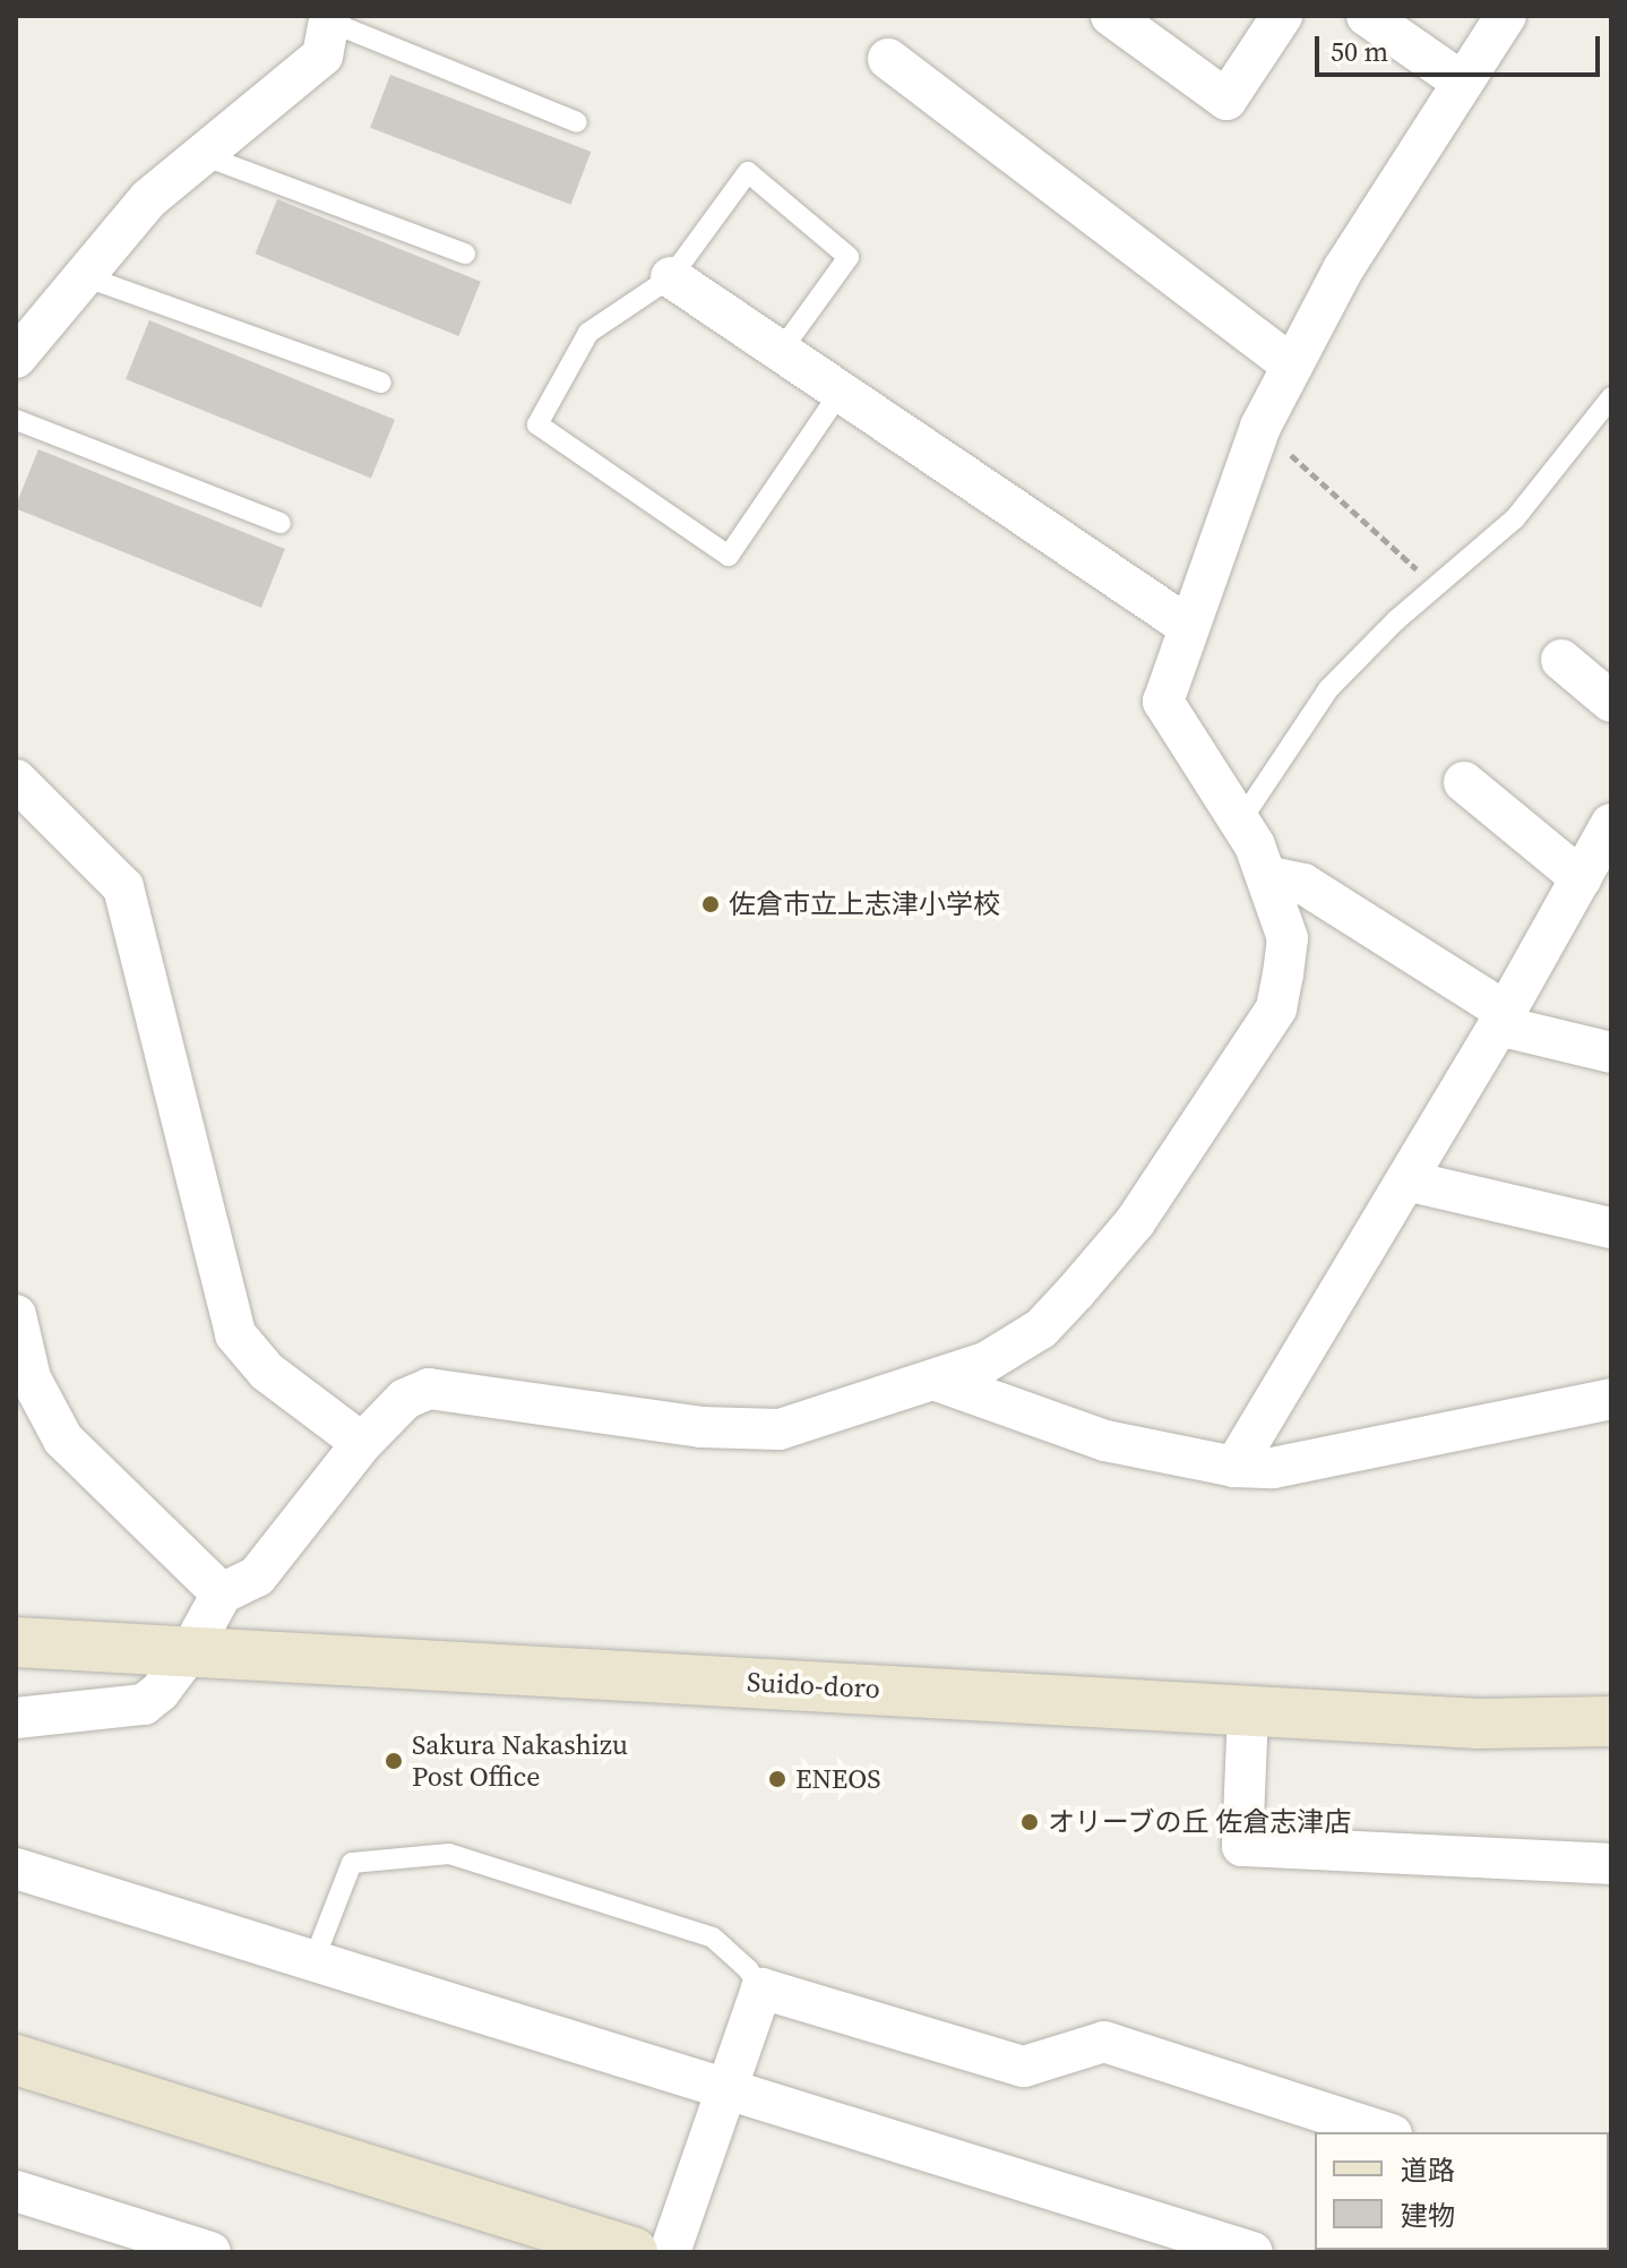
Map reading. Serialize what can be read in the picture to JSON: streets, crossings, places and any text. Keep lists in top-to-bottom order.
{
  "streets": {
    "street": ["Suido-doro"]
  },
  "places": [
    "佐倉市立上志津小学校",
    "Sakura Nakashizu Post Office",
    "ENEOS",
    "オリーブの丘 佐倉志津店"
  ],
  "legend": ["道路", "建物"],
  "scale_bar": "50 m"
}
